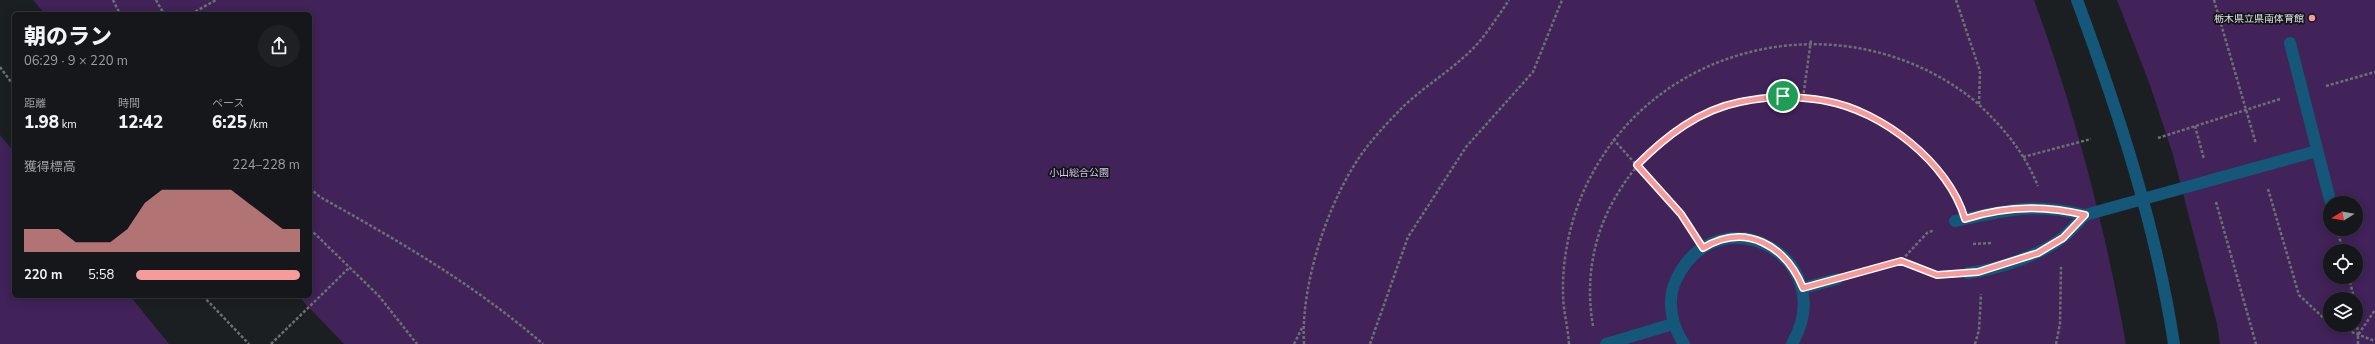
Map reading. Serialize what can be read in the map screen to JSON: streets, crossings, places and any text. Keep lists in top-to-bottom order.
{
  "parks": ["小山総合公園"],
  "places": ["栃木県立県南体育館"],
  "north": "left",
  "page": {
    "heading": ["朝のラン", "06:29 · 9 × 220 m"],
    "stats": [
      ["距離", "1.98 km"],
      ["時間", "12:42"],
      ["ペース", "6:25 /km"]
    ],
    "chart": ["獲得標高", "224–228 m"],
    "list": [
      {
        "name": "220 m",
        "note": "5:58"
      }
    ]
  }
}
